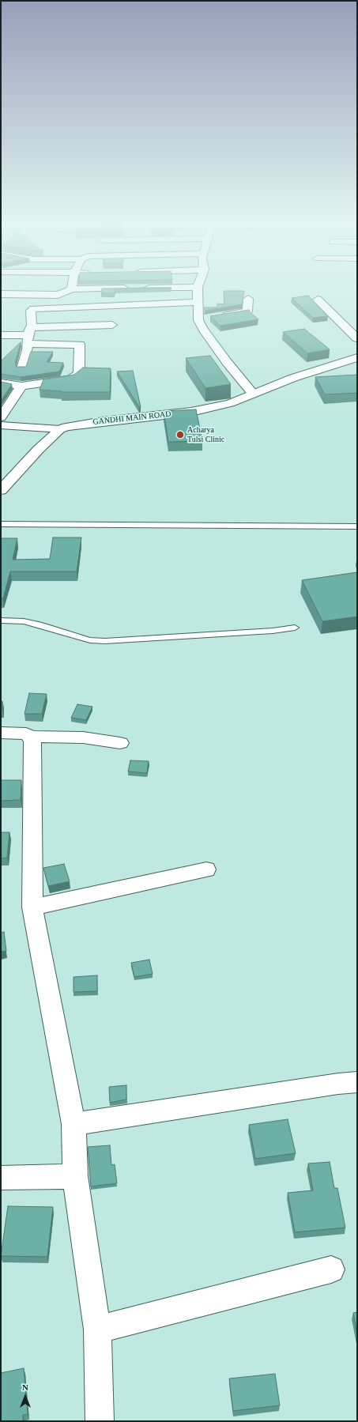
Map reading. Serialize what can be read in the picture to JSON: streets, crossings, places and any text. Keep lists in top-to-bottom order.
{
  "streets": {
    "street": ["GANDHI MAIN ROAD"]
  },
  "places": ["Acharya Tulsi Clinic"],
  "north": "top"
}
